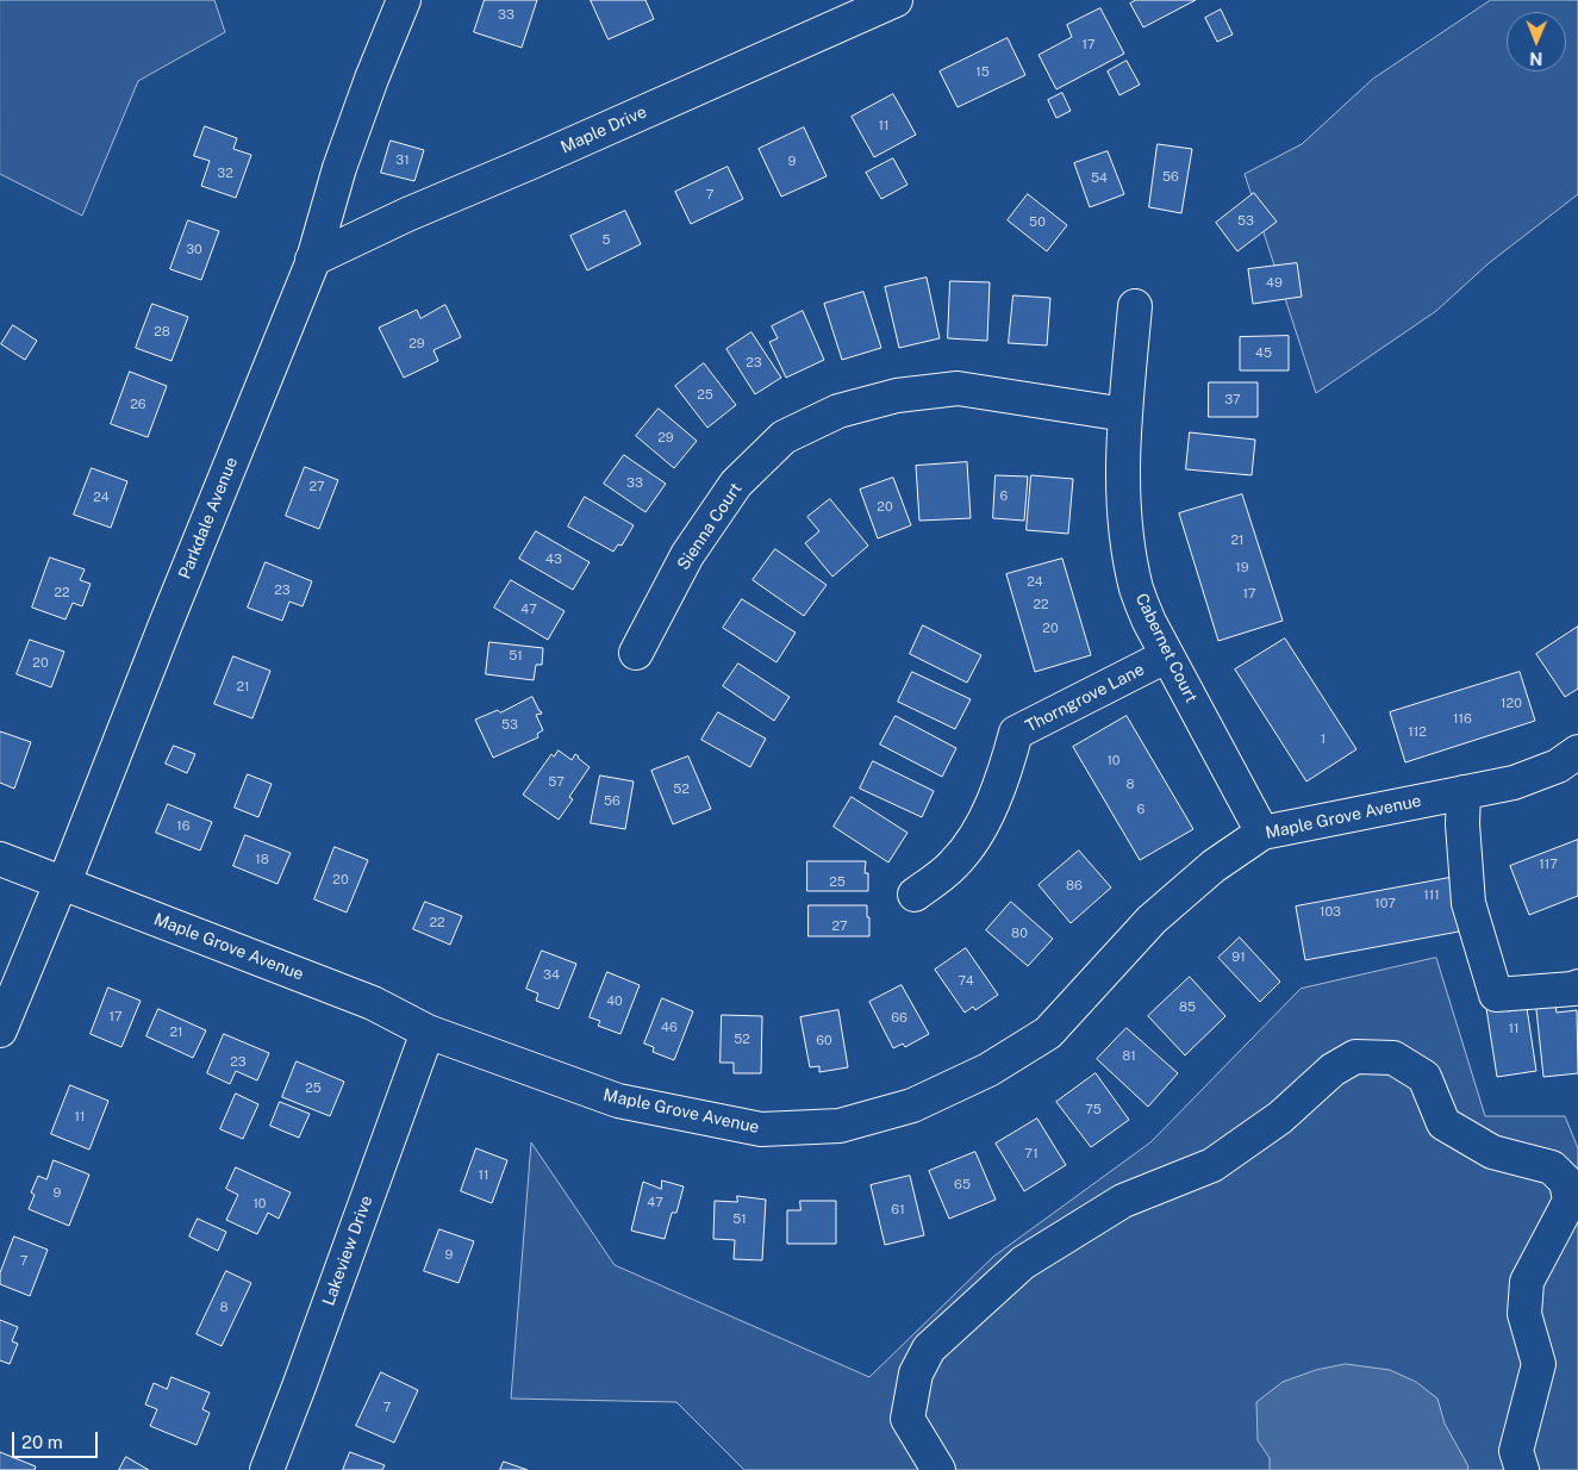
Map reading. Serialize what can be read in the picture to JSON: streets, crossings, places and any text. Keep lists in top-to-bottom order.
{
  "streets": {
    "street": [
      "Maple Drive",
      "Parkdale Avenue",
      "Sienna Court",
      "Cabernet Court",
      "Thorngrove Lane",
      "Maple Grove Avenue",
      "Lakeview Drive"
    ]
  },
  "crossings": [
    ["Maple Drive", "Parkdale Avenue"],
    ["Parkdale Avenue", "Maple Grove Avenue"],
    ["Sienna Court", "Cabernet Court"],
    ["Cabernet Court", "Thorngrove Lane"],
    ["Cabernet Court", "Maple Grove Avenue"],
    ["Maple Grove Avenue", "Lakeview Drive"]
  ],
  "house_numbers": [
    "33",
    "17",
    "15",
    "11",
    "31",
    "9",
    "32",
    "56",
    "54",
    "7",
    "53",
    "50",
    "5",
    "30",
    "49",
    "28",
    "29",
    "45",
    "23",
    "25",
    "37",
    "26",
    "29",
    "33",
    "27",
    "6",
    "24",
    "20",
    "21",
    "43",
    "19",
    "24",
    "23",
    "22",
    "17",
    "22",
    "47",
    "20",
    "51",
    "20",
    "21",
    "120",
    "116",
    "53",
    "112",
    "1",
    "10",
    "57",
    "8",
    "52",
    "56",
    "6",
    "16",
    "18",
    "117",
    "20",
    "25",
    "86",
    "111",
    "107",
    "103",
    "22",
    "27",
    "80",
    "91",
    "34",
    "74",
    "40",
    "85",
    "17",
    "66",
    "46",
    "11",
    "21",
    "52",
    "60",
    "81",
    "23",
    "25",
    "75",
    "11",
    "71",
    "11",
    "65",
    "9",
    "47",
    "10",
    "61",
    "51",
    "9",
    "7",
    "8",
    "7"
  ],
  "scale_bar": "20 m",
  "north": "bottom"
}
